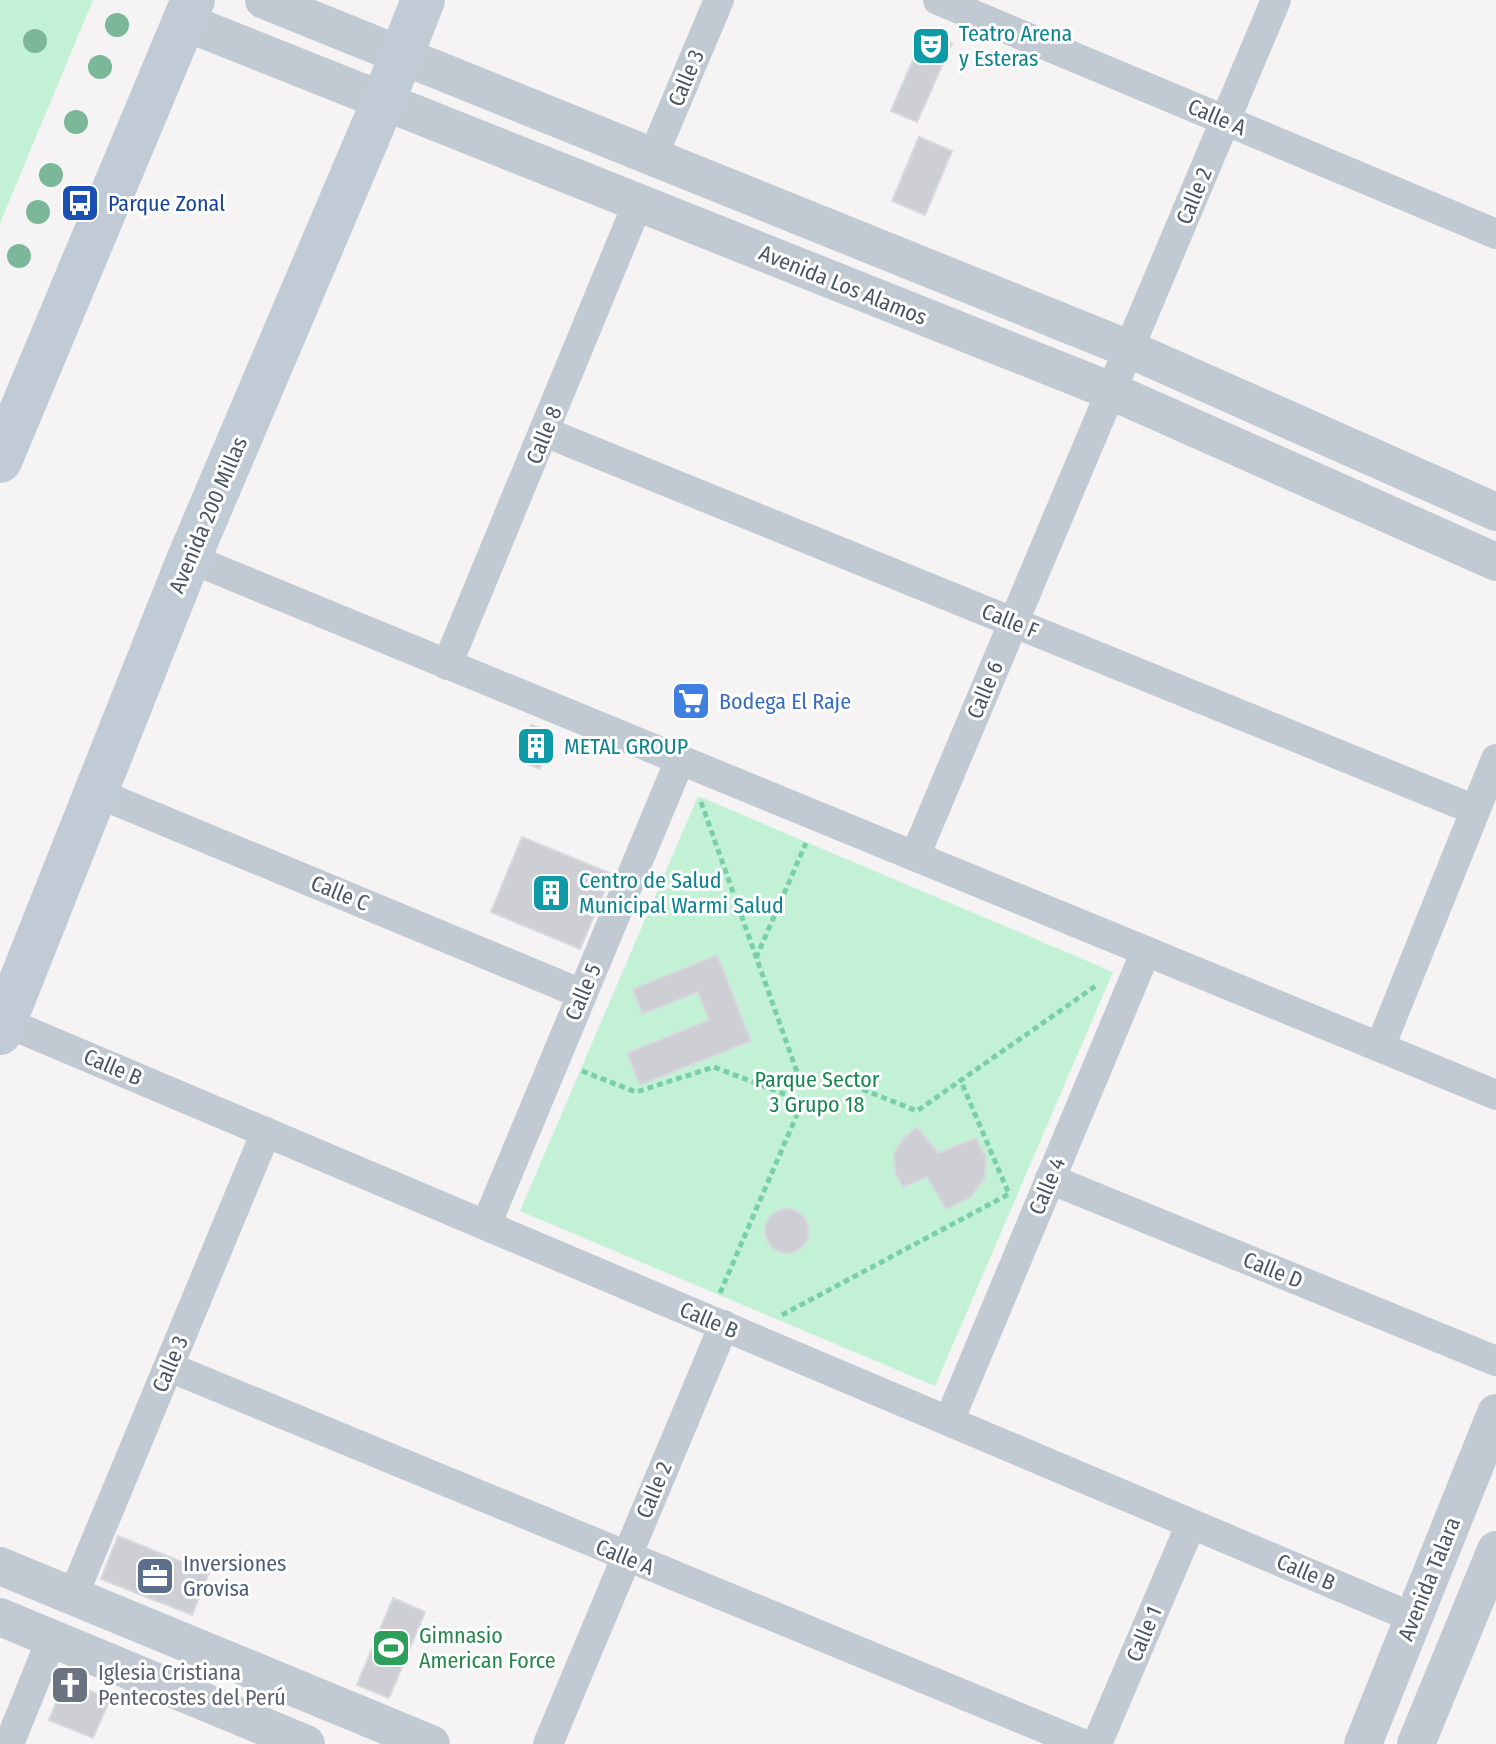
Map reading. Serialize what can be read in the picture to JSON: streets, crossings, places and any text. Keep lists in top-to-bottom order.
{
  "streets": {
    "main road": ["Avenida 200 Millas"],
    "street": [
      "Calle 3",
      "Calle A",
      "Calle 2",
      "Avenida Los Alamos",
      "Calle 8",
      "Calle F",
      "Calle 6",
      "Calle C",
      "Calle 5",
      "Calle B",
      "Calle 4",
      "Calle D",
      "Avenida Talara",
      "Calle 1"
    ]
  },
  "crossings": [
    ["Calle 3", "Calle A"],
    ["Calle 3", "Calle B"],
    ["Calle A", "Calle 2"],
    ["Calle 2", "Avenida Los Alamos"],
    ["Calle 2", "Calle 6"],
    ["Calle 2", "Calle B"],
    ["Avenida Los Alamos", "Calle 8"],
    ["Avenida Los Alamos", "Avenida 200 Millas"],
    ["Avenida Los Alamos", "Calle 6"],
    ["Calle 8", "Calle F"],
    ["Avenida 200 Millas", "Calle C"],
    ["Avenida 200 Millas", "Calle B"],
    ["Calle F", "Calle 6"],
    ["Calle C", "Calle 5"],
    ["Calle 5", "Calle B"],
    ["Calle B", "Calle 4"],
    ["Calle B", "Avenida Talara"],
    ["Calle B", "Calle 1"],
    ["Calle 4", "Calle D"]
  ],
  "parks": ["Parque Sector 3 Grupo 18"],
  "places": {
    "theatre": ["Teatro Arena y Esteras"],
    "bus stop": ["Parque Zonal"],
    "supermarket": ["Bodega El Raje"],
    "building": ["METAL GROUP", "Centro de Salud Municipal Warmi Salud"],
    "office": ["Inversiones Grovisa"],
    "sports": ["Gimnasio American Force"],
    "church": ["Iglesia Cristiana Pentecostes del Perú"]
  }
}
